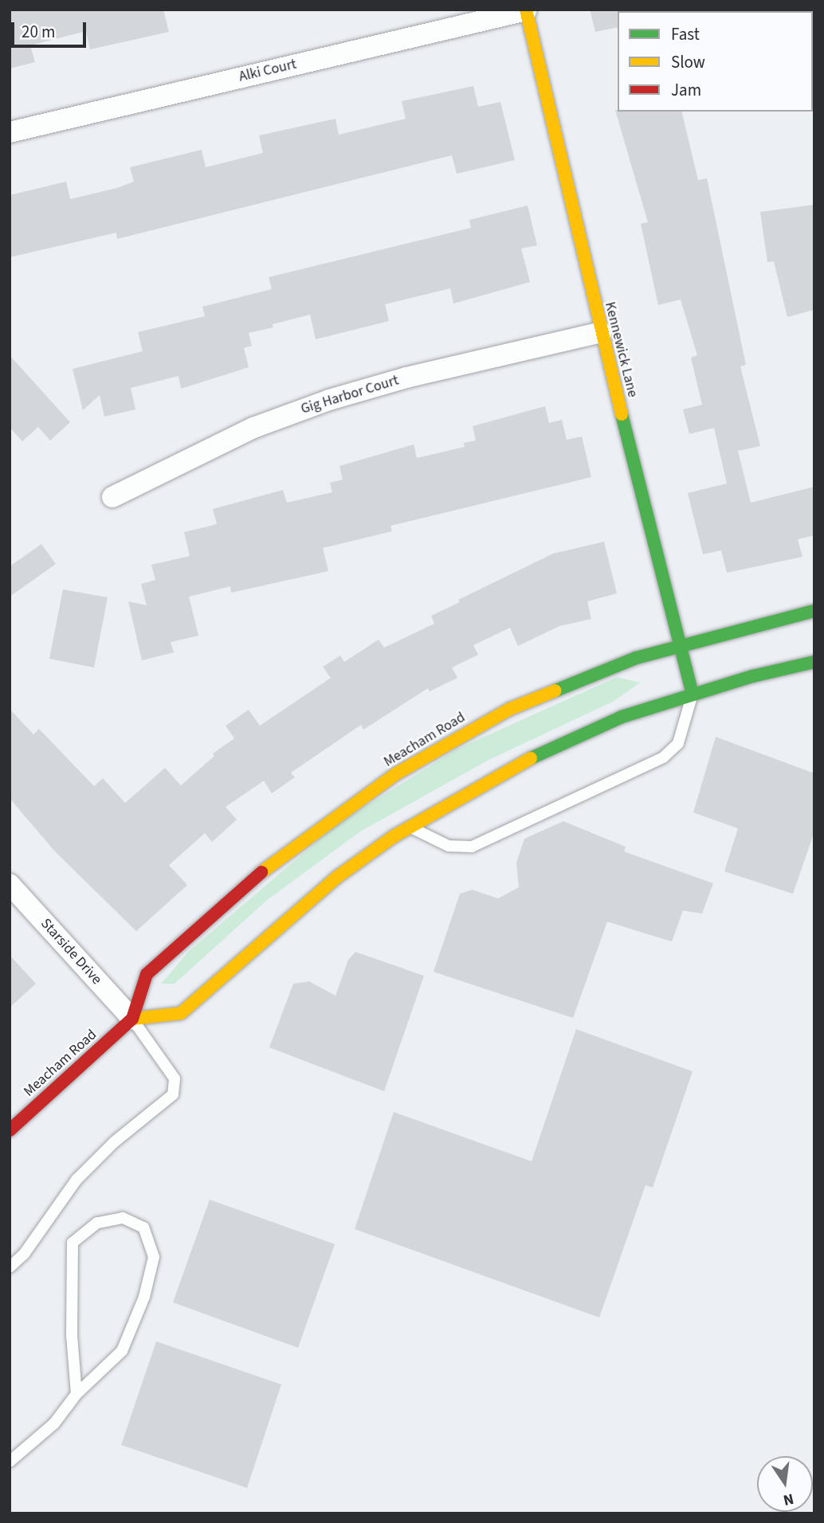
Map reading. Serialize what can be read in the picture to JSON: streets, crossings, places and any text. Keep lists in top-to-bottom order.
{
  "streets": {
    "street": [
      "Alki Court",
      "Kennewick Lane",
      "Gig Harbor Court",
      "Meacham Road",
      "Starside Drive"
    ]
  },
  "crossings": [
    ["Alki Court", "Kennewick Lane"],
    ["Kennewick Lane", "Gig Harbor Court"],
    ["Kennewick Lane", "Meacham Road"],
    ["Meacham Road", "Starside Drive"]
  ],
  "legend": ["Fast", "Slow", "Jam"],
  "scale_bar": "20 m",
  "north": "bottom"
}
